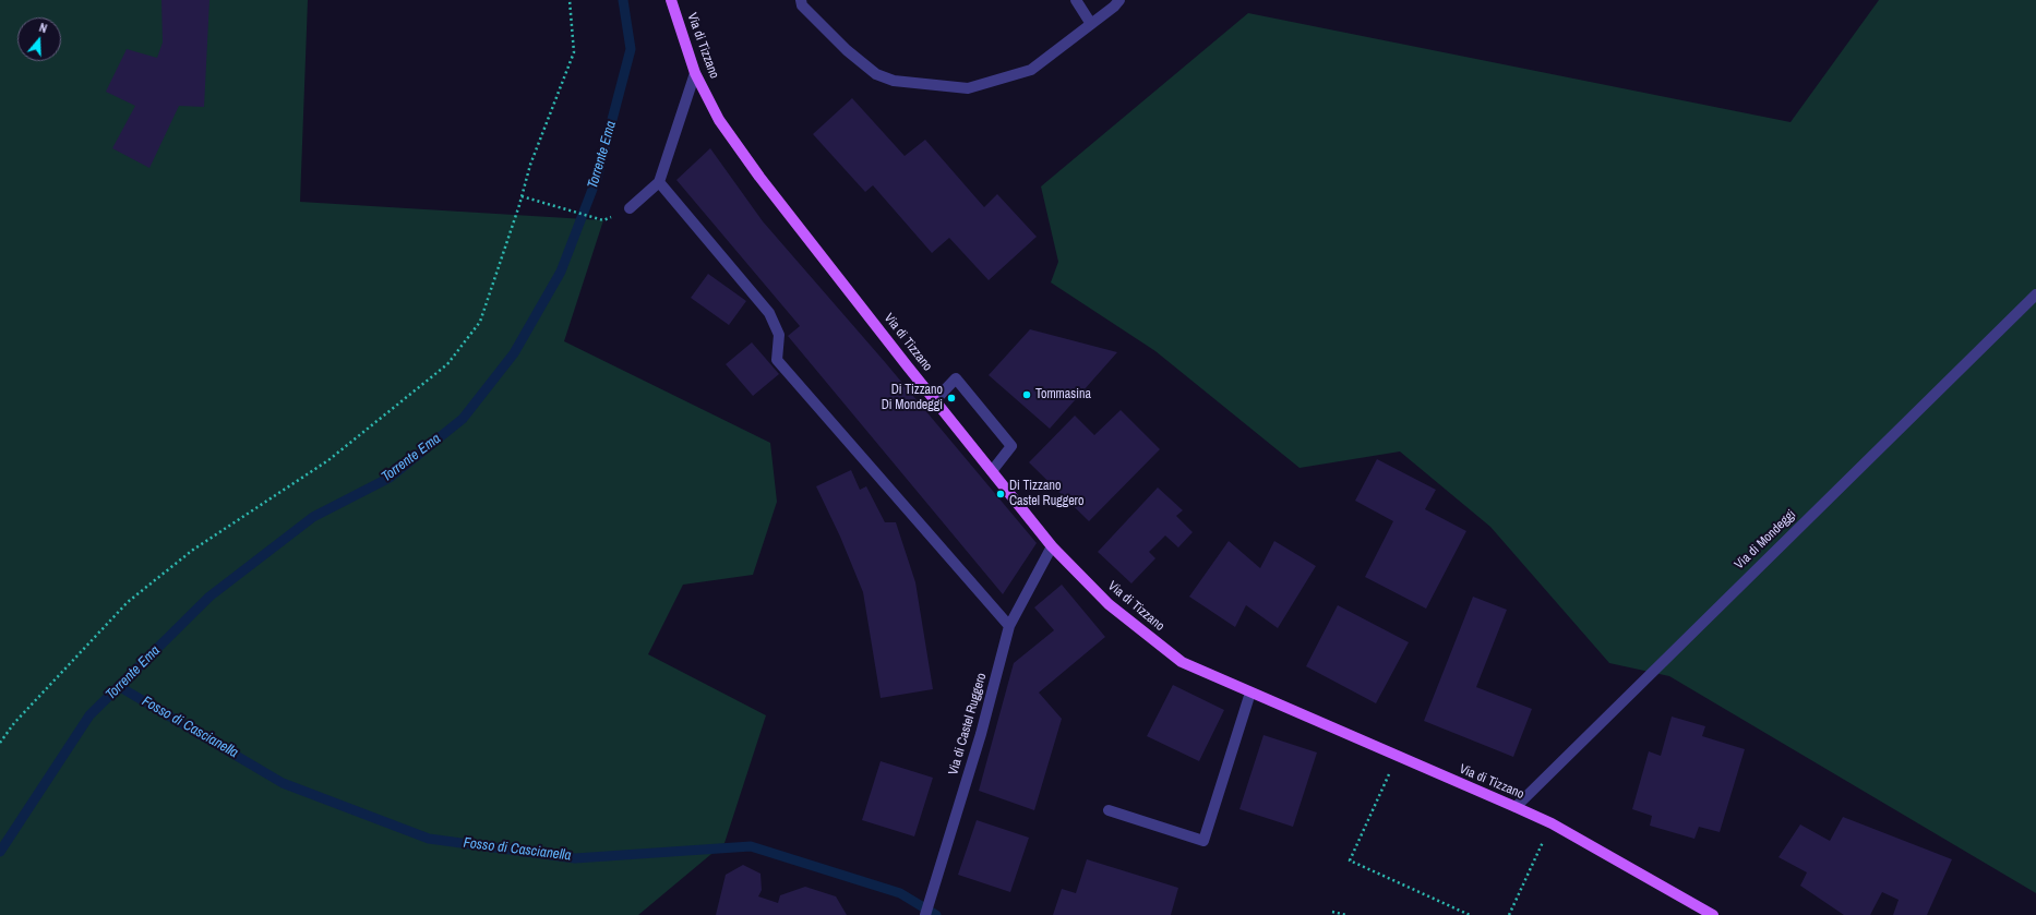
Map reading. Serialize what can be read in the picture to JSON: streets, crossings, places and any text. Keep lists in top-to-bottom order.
{
  "streets": {
    "main road": ["Via di Tizzano"],
    "street": ["Via di Mondeggi", "Via di Castel Ruggero"]
  },
  "crossings": [
    ["Via di Tizzano", "Via di Mondeggi"],
    ["Via di Tizzano", "Via di Castel Ruggero"]
  ],
  "water": ["Torrente Ema", "Fosso di Cascianella"],
  "places": ["Tommasina", "Di Tizzano Di Mondeggi", "Di Tizzano Castel Ruggero"],
  "north": "top"
}
